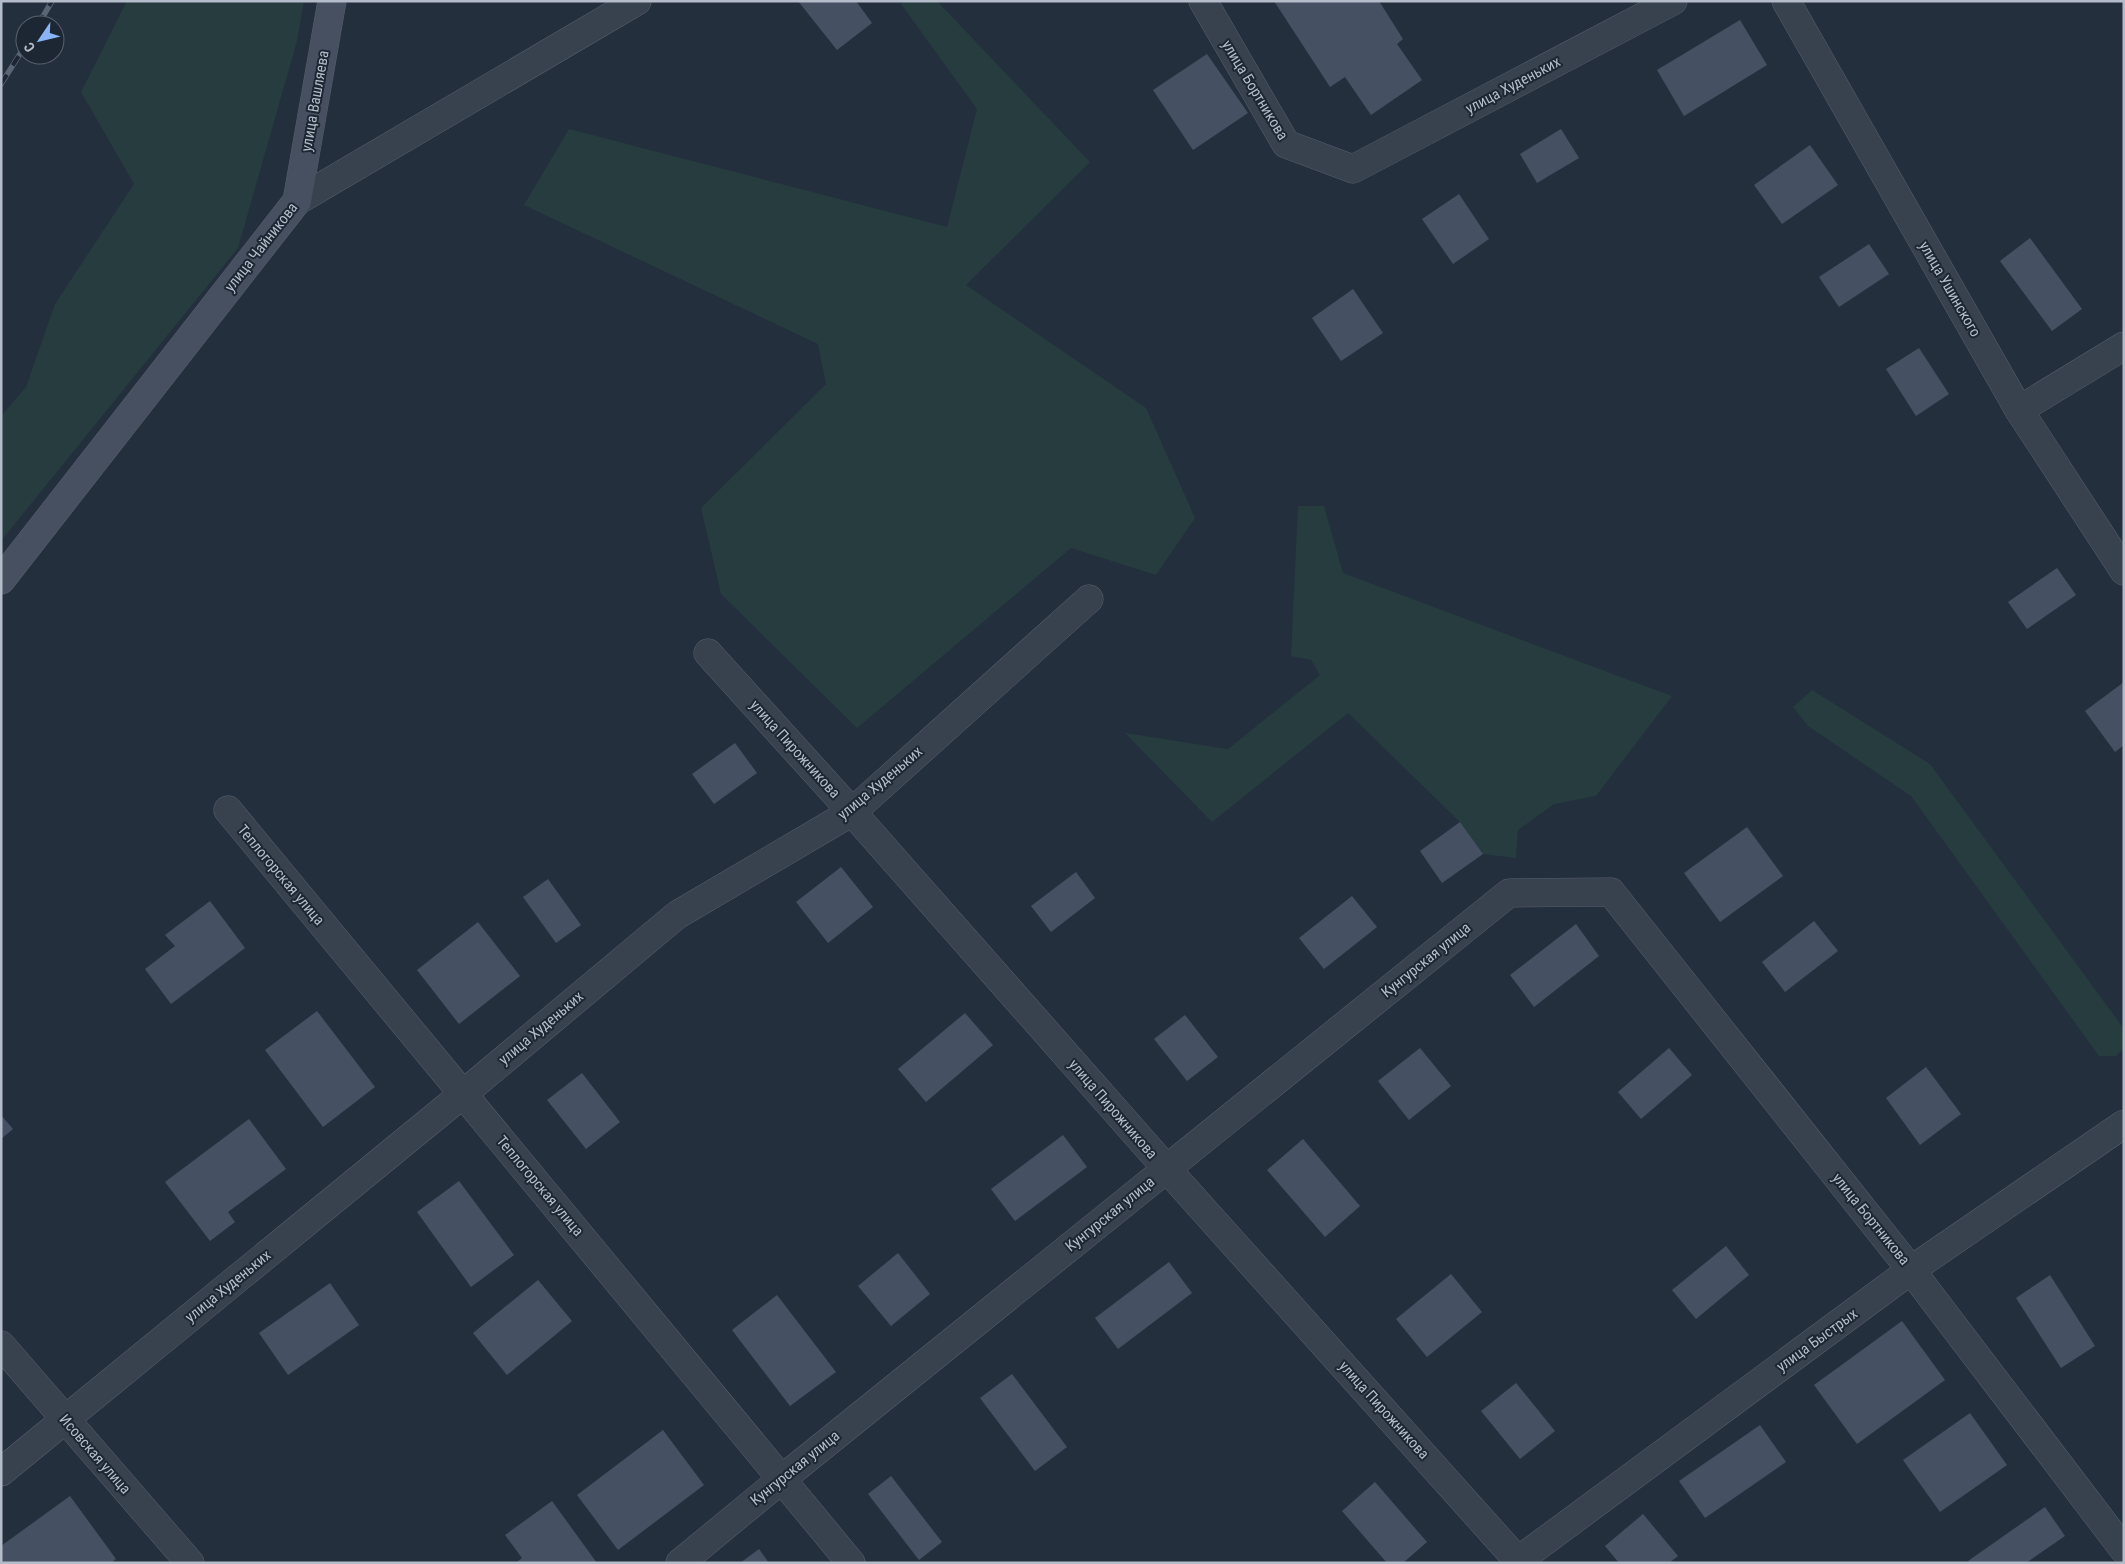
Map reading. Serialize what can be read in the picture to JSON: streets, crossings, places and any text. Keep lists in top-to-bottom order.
{
  "streets": {
    "street": [
      "улица Худеньких",
      "улица Бортникова",
      "улица Вашляева",
      "улица Чайникова",
      "улица Ушинского",
      "улица Пирожникова",
      "Теплогорская улица",
      "Кунгурская улица",
      "улица Быстрых",
      "Исовская улица"
    ]
  },
  "crossings": [
    ["улица Худеньких", "улица Бортникова"],
    ["улица Худеньких", "улица Пирожникова"],
    ["улица Худеньких", "Теплогорская улица"],
    ["улица Худеньких", "Исовская улица"],
    ["улица Бортникова", "Кунгурская улица"],
    ["улица Бортникова", "улица Быстрых"],
    ["улица Вашляева", "улица Чайникова"],
    ["улица Пирожникова", "Кунгурская улица"],
    ["улица Пирожникова", "улица Быстрых"],
    ["Теплогорская улица", "Кунгурская улица"]
  ],
  "north": "bottom left"
}
